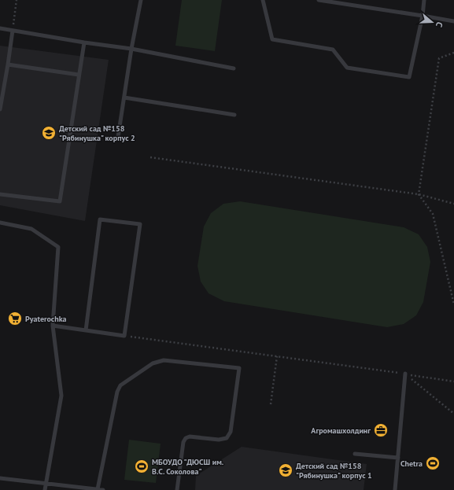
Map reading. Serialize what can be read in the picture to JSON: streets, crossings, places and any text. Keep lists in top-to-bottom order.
{
  "places": {
    "school or university": ["Детский сад №158 \"Рябинушка\" корпус 2", "Детский сад №158 \"Рябинушка\" корпус 1"],
    "supermarket": ["Pyaterochka"],
    "office": ["Агромашхолдинг"],
    "sports": ["Chetra", "МБОУДО \"ДЮСШ им. В.С. Соколова\""]
  },
  "north": "right"
}
